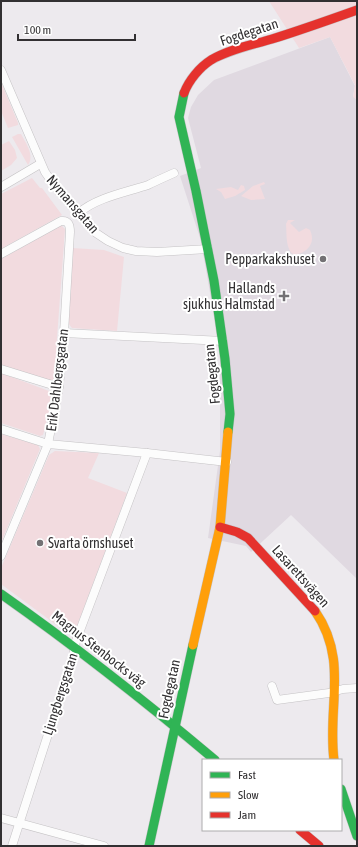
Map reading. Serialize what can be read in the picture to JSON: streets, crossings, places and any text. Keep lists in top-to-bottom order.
{
  "streets": {
    "street": [
      "Fogdegatan",
      "Nymansgatan",
      "Erik Dahlbergsgatan",
      "Lasarettsvägen",
      "Magnus Stenbocks väg",
      "Ljungbergsgatan"
    ]
  },
  "crossings": [
    ["Fogdegatan", "Nymansgatan"],
    ["Fogdegatan", "Lasarettsvägen"],
    ["Fogdegatan", "Magnus Stenbocks väg"],
    ["Magnus Stenbocks väg", "Ljungbergsgatan"]
  ],
  "places": {
    "other": ["Pepparkakshuset", "Svarta örnshuset"],
    "health": ["Hallands sjukhus Halmstad"]
  },
  "legend": ["Fast", "Slow", "Jam"],
  "scale_bar": "100 m"
}
